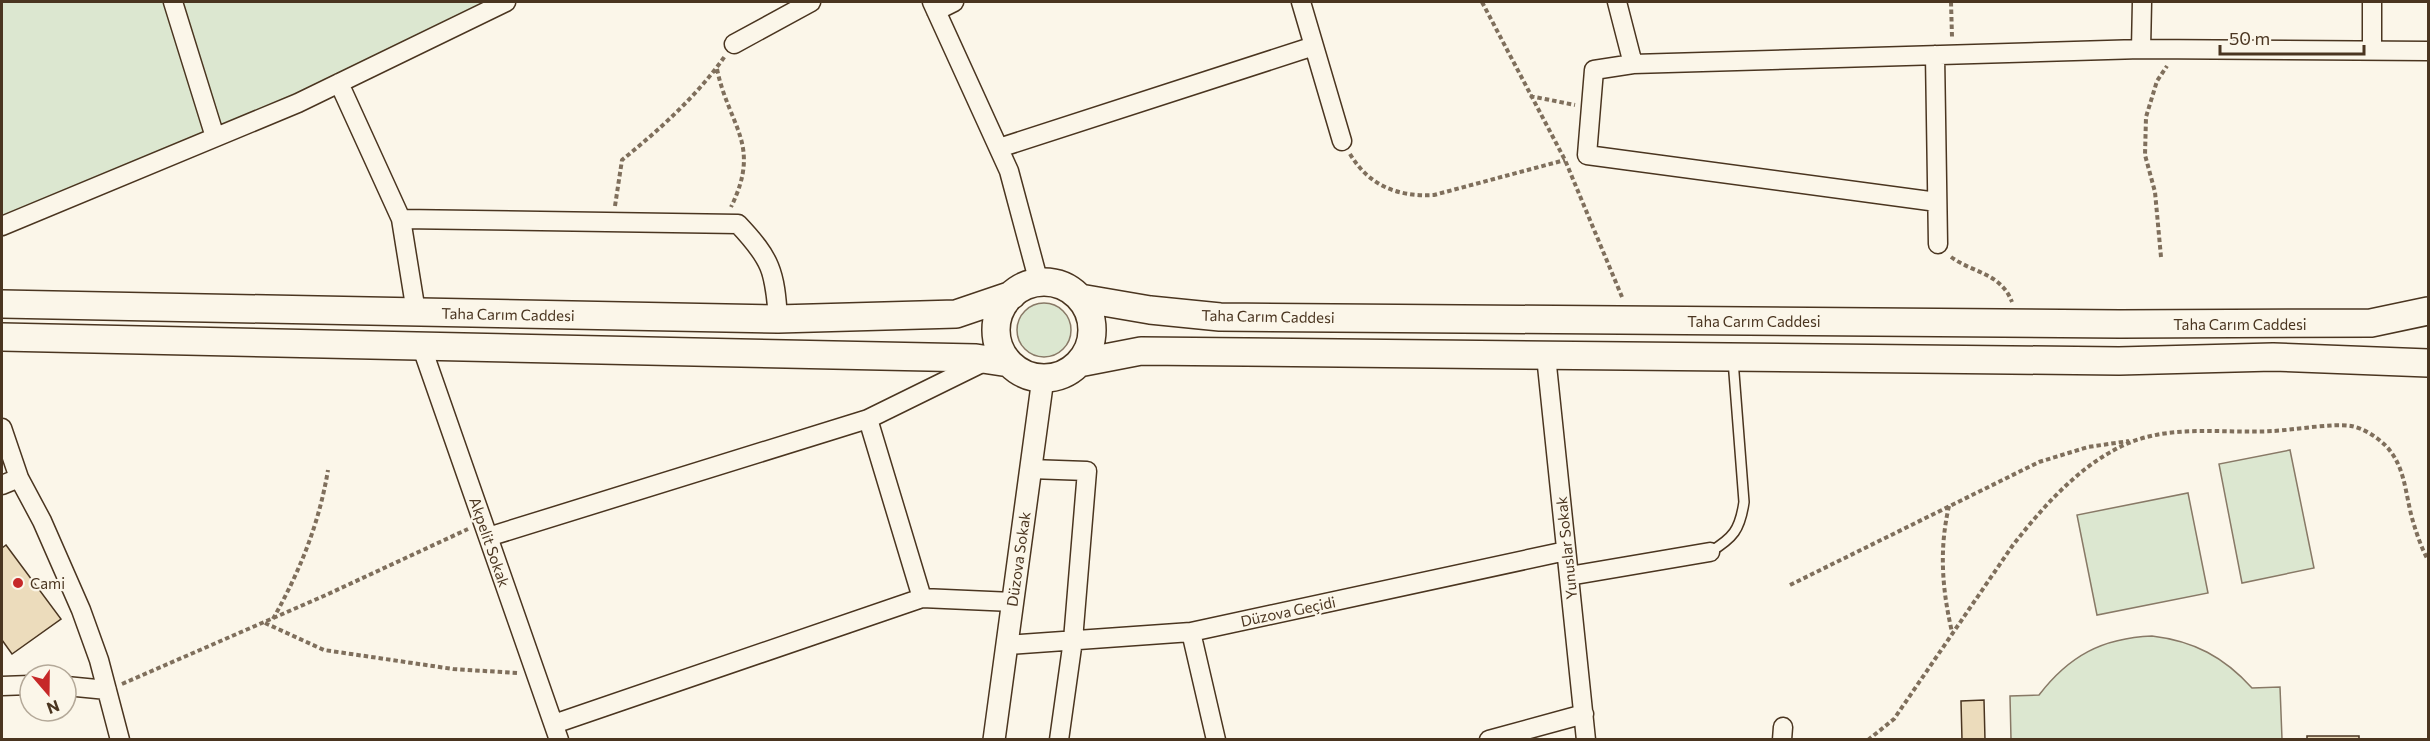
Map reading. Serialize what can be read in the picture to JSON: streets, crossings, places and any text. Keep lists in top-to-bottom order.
{
  "streets": {
    "main road": ["Taha Carım Caddesi"],
    "street": [
      "Akpelit Sokak",
      "Yunuslar Sokak",
      "Düzova Sokak",
      "Düzova Geçidi"
    ]
  },
  "crossings": [
    ["Taha Carım Caddesi", "Düzova Sokak"],
    ["Yunuslar Sokak", "Düzova Geçidi"],
    ["Düzova Sokak", "Düzova Geçidi"]
  ],
  "places": ["Cami"],
  "scale_bar": "50 m",
  "north": "bottom"
}
